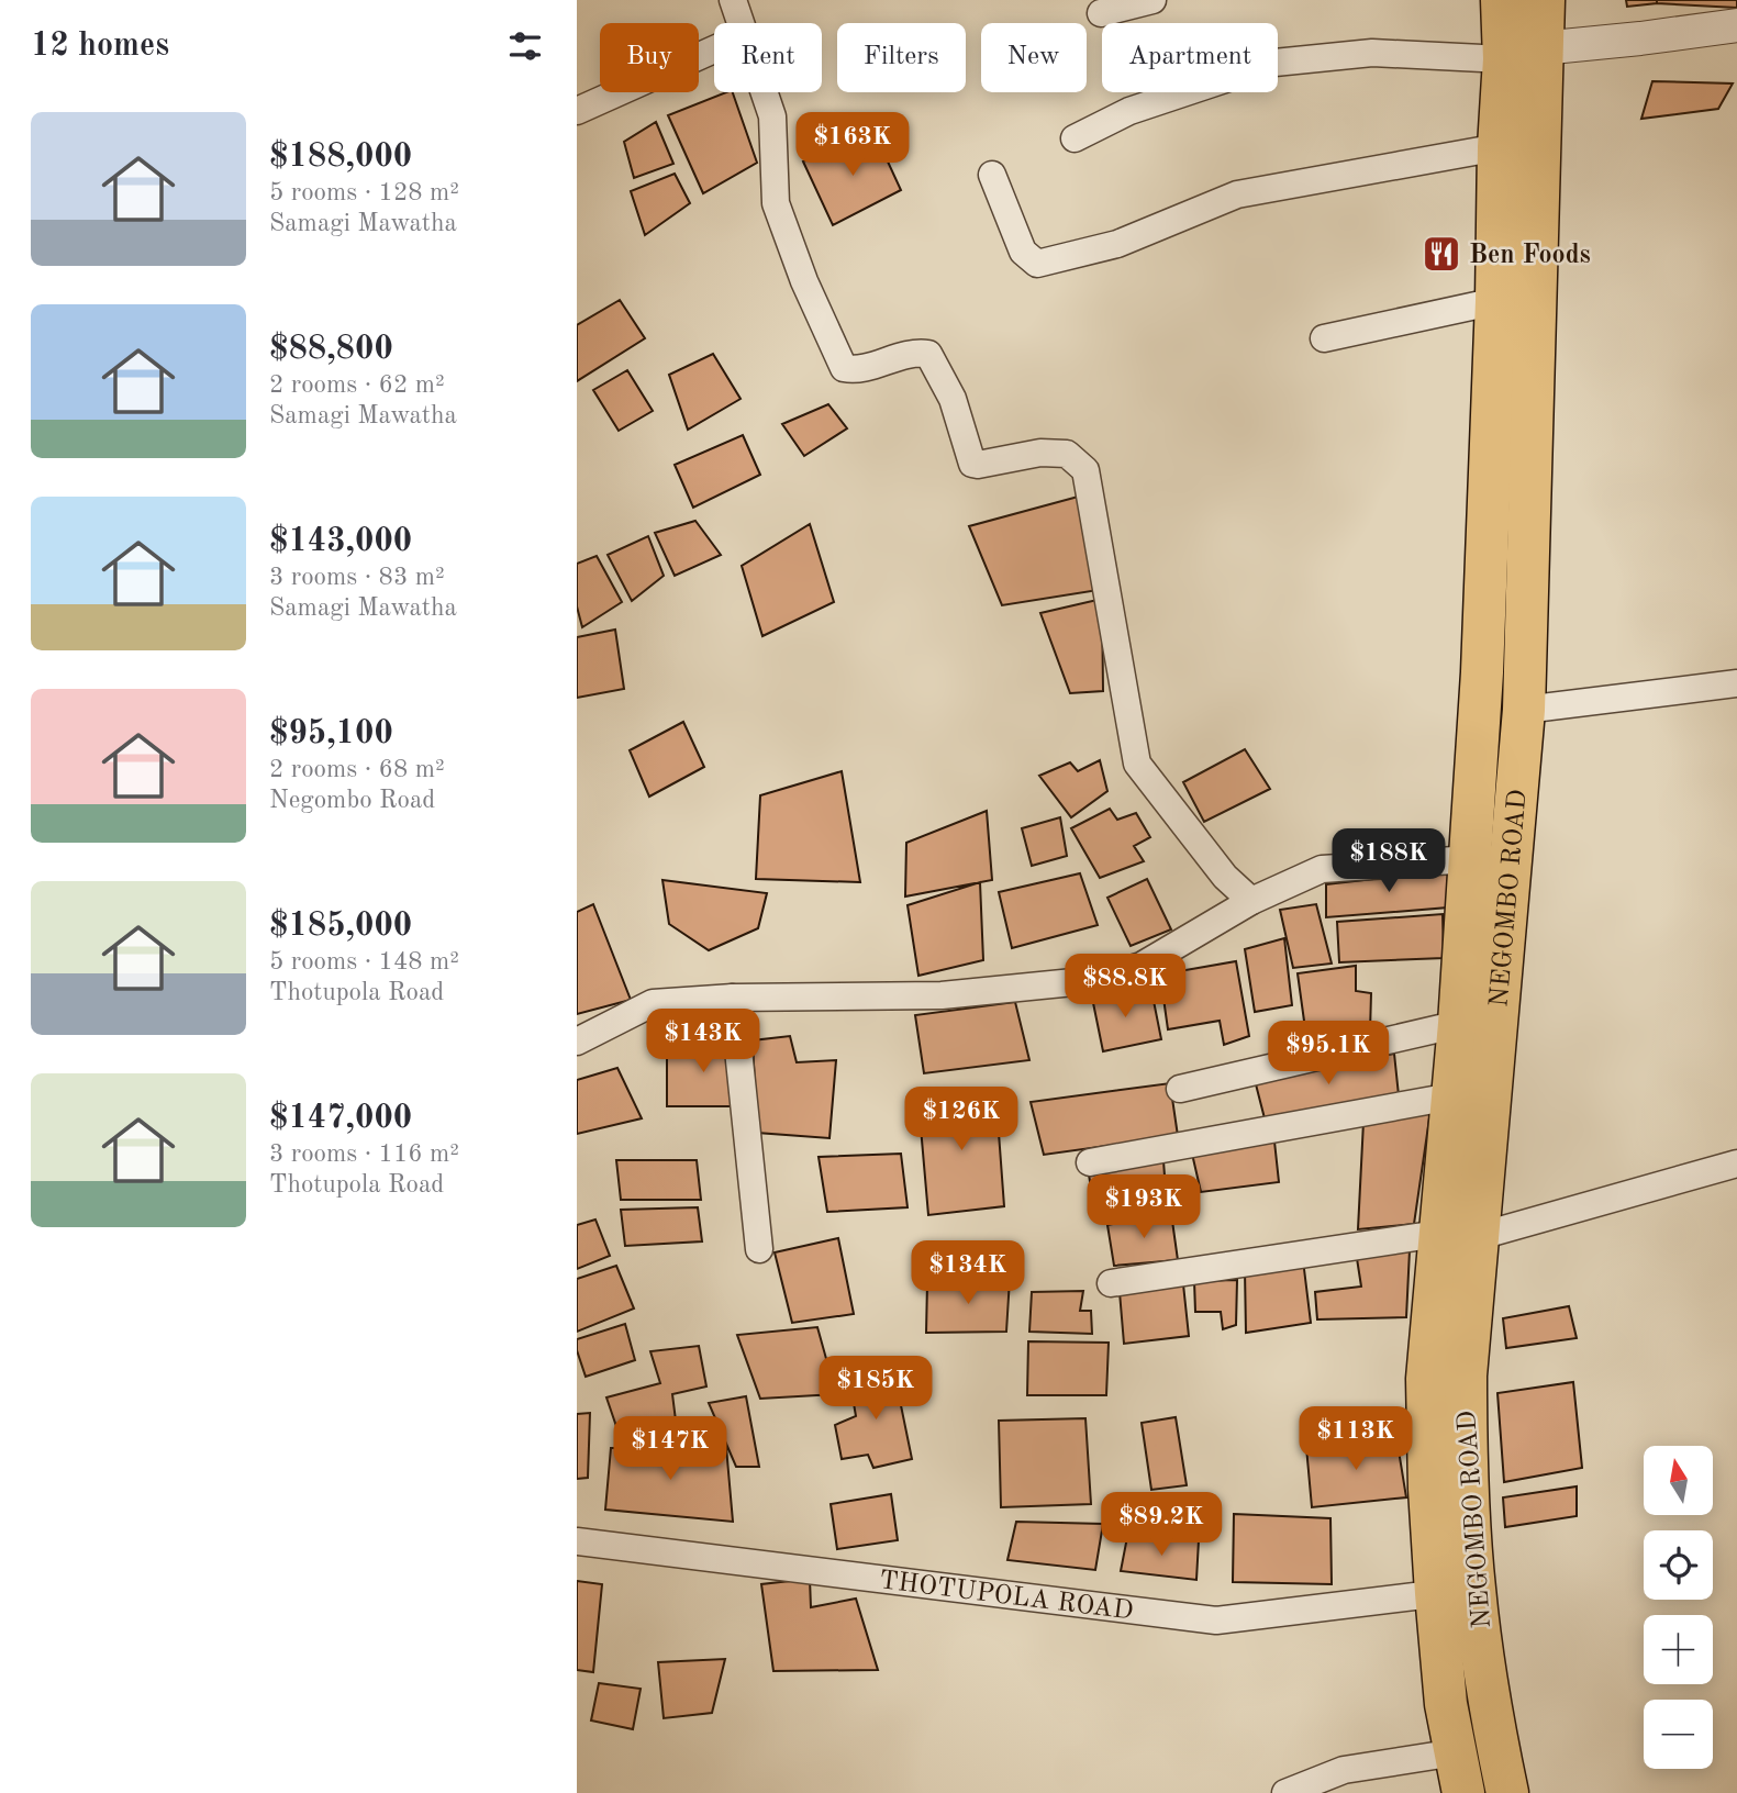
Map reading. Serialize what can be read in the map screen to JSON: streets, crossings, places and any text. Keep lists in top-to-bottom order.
{
  "streets": {
    "highway": ["NEGOMBO ROAD"],
    "street": ["THOTUPOLA ROAD"]
  },
  "crossings": [
    ["NEGOMBO ROAD", "THOTUPOLA ROAD"]
  ],
  "places": {
    "restaurant": ["Ben Foods"]
  },
  "north": "top",
  "page": {
    "heading": "12 homes",
    "chip": [
      "Buy",
      "Rent",
      "Filters",
      "New",
      "Apartment"
    ],
    "list": [
      {
        "name": "$188,000",
        "note": "5 rooms · 128 m² · Samagi Mawatha"
      },
      {
        "name": "$88,800",
        "note": "2 rooms · 62 m² · Samagi Mawatha"
      },
      {
        "name": "$143,000",
        "note": "3 rooms · 83 m² · Samagi Mawatha"
      },
      {
        "name": "$95,100",
        "note": "2 rooms · 68 m² · Negombo Road"
      },
      {
        "name": "$185,000",
        "note": "5 rooms · 148 m² · Thotupola Road"
      },
      {
        "name": "$147,000",
        "note": "3 rooms · 116 m² · Thotupola Road"
      }
    ],
    "price": [
      "$163K",
      "$188K",
      "$88.8K",
      "$143K",
      "$95.1K",
      "$126K",
      "$193K",
      "$134K",
      "$185K",
      "$113K",
      "$147K",
      "$89.2K"
    ],
    "map_buttons": ["+", "−"]
  }
}
